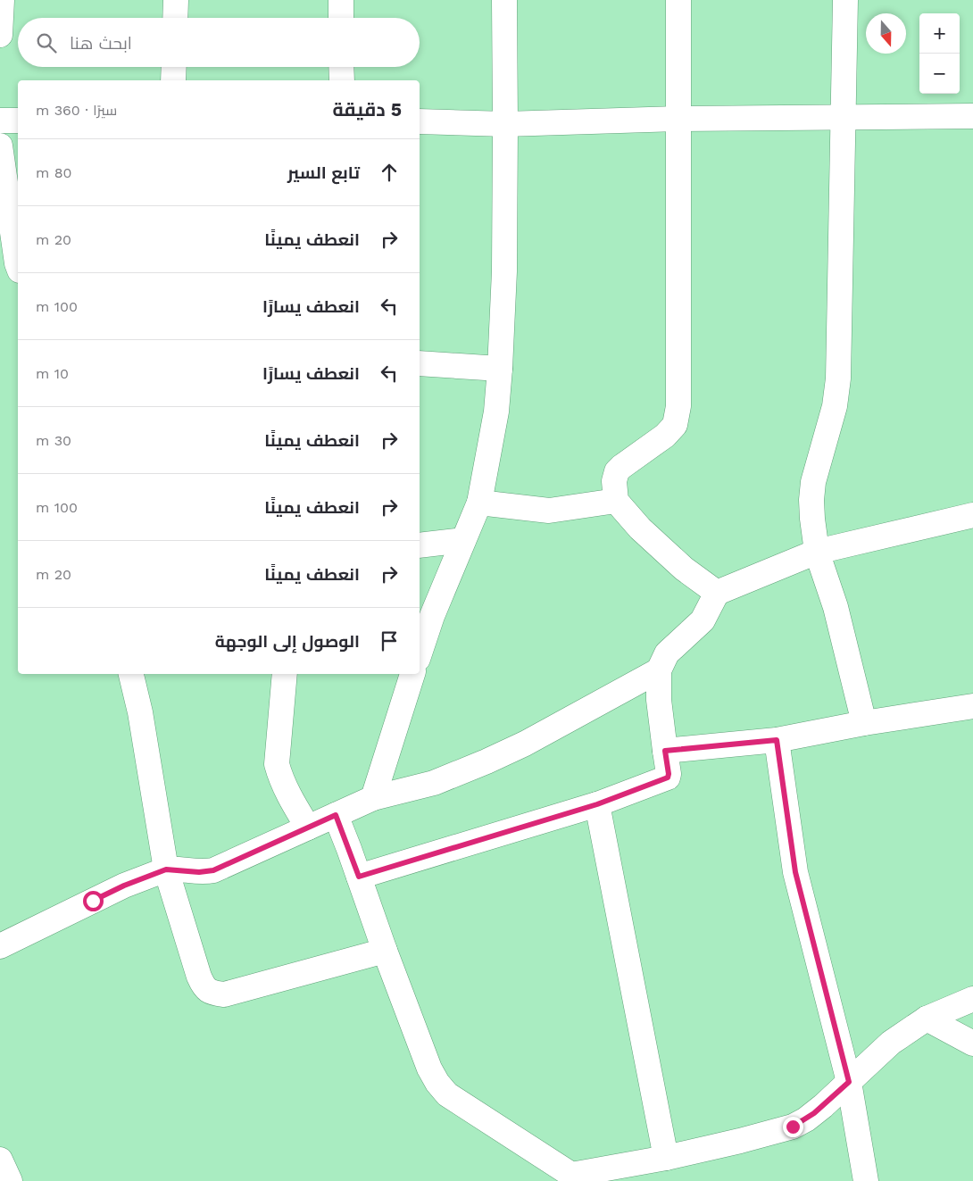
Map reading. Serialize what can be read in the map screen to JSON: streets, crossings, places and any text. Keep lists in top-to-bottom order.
{
  "north": "bottom",
  "page": {
    "map_buttons": ["+", "−"],
    "search": "ابحث هنا",
    "heading": ["5 دقيقة", "سيرًا · 360 m"],
    "list": [
      ["تابع السير", "80 m"],
      ["انعطف يمينًا", "20 m"],
      ["انعطف يسارًا", "100 m"],
      ["انعطف يسارًا", "10 m"],
      ["انعطف يمينًا", "30 m"],
      ["انعطف يمينًا", "100 m"],
      ["انعطف يمينًا", "20 m"],
      "الوصول إلى الوجهة"
    ]
  }
}
